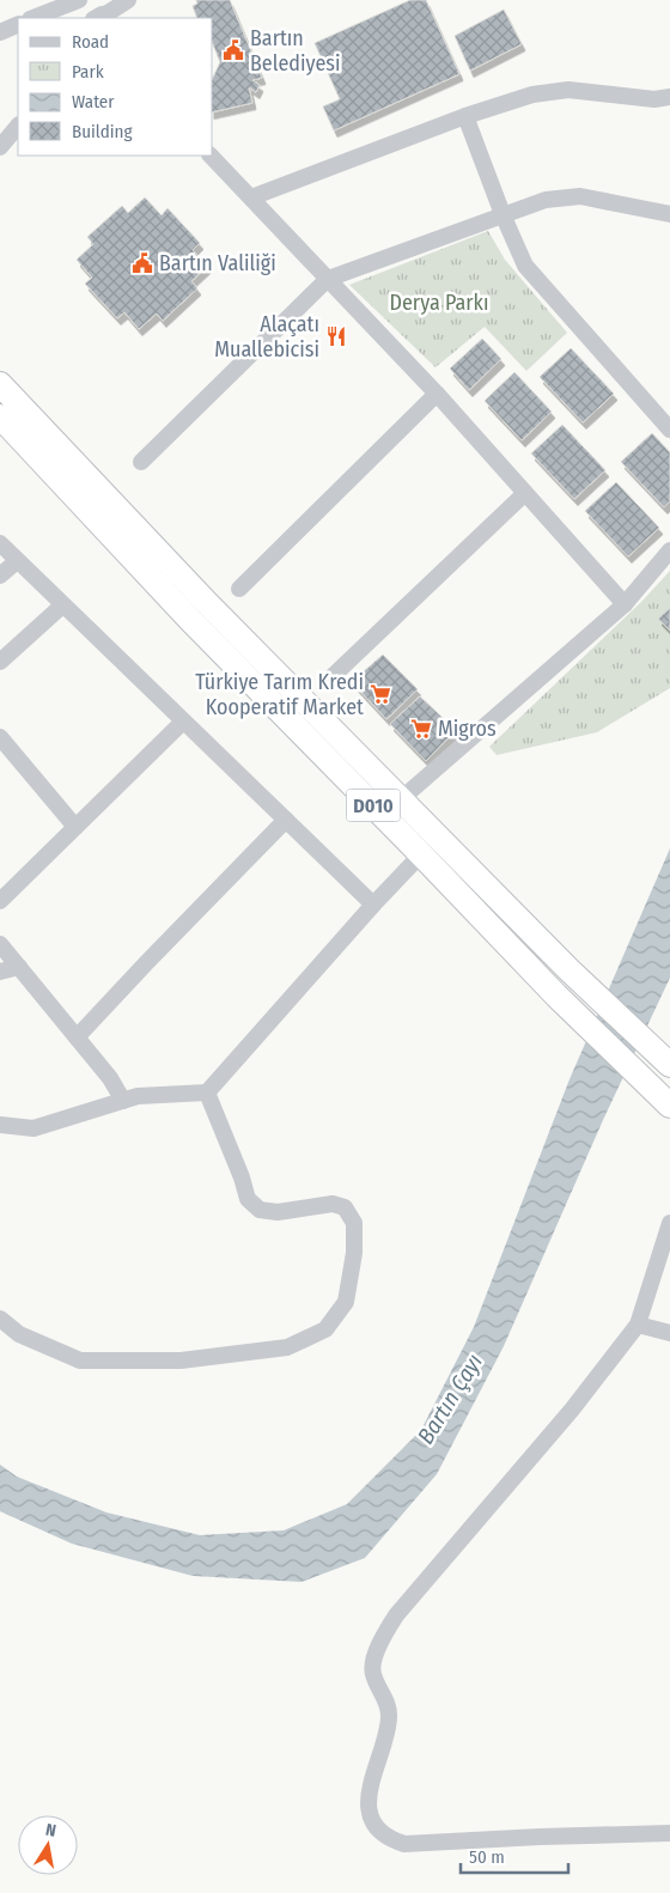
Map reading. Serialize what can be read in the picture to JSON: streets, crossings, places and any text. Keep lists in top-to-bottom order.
{
  "streets": {
    "highway": ["D010"]
  },
  "water": ["Bartın Çayı"],
  "parks": ["Derya Parkı"],
  "places": {
    "public building": ["Bartın Belediyesi", "Bartın Valiliği"],
    "restaurant": ["Alaçatı Muallebicisi"],
    "supermarket": ["Türkiye Tarım Kredi Kooperatif Market", "Migros"]
  },
  "legend": [
    "Road",
    "Park",
    "Water",
    "Building"
  ],
  "scale_bar": "50 m",
  "north": "top"
}
